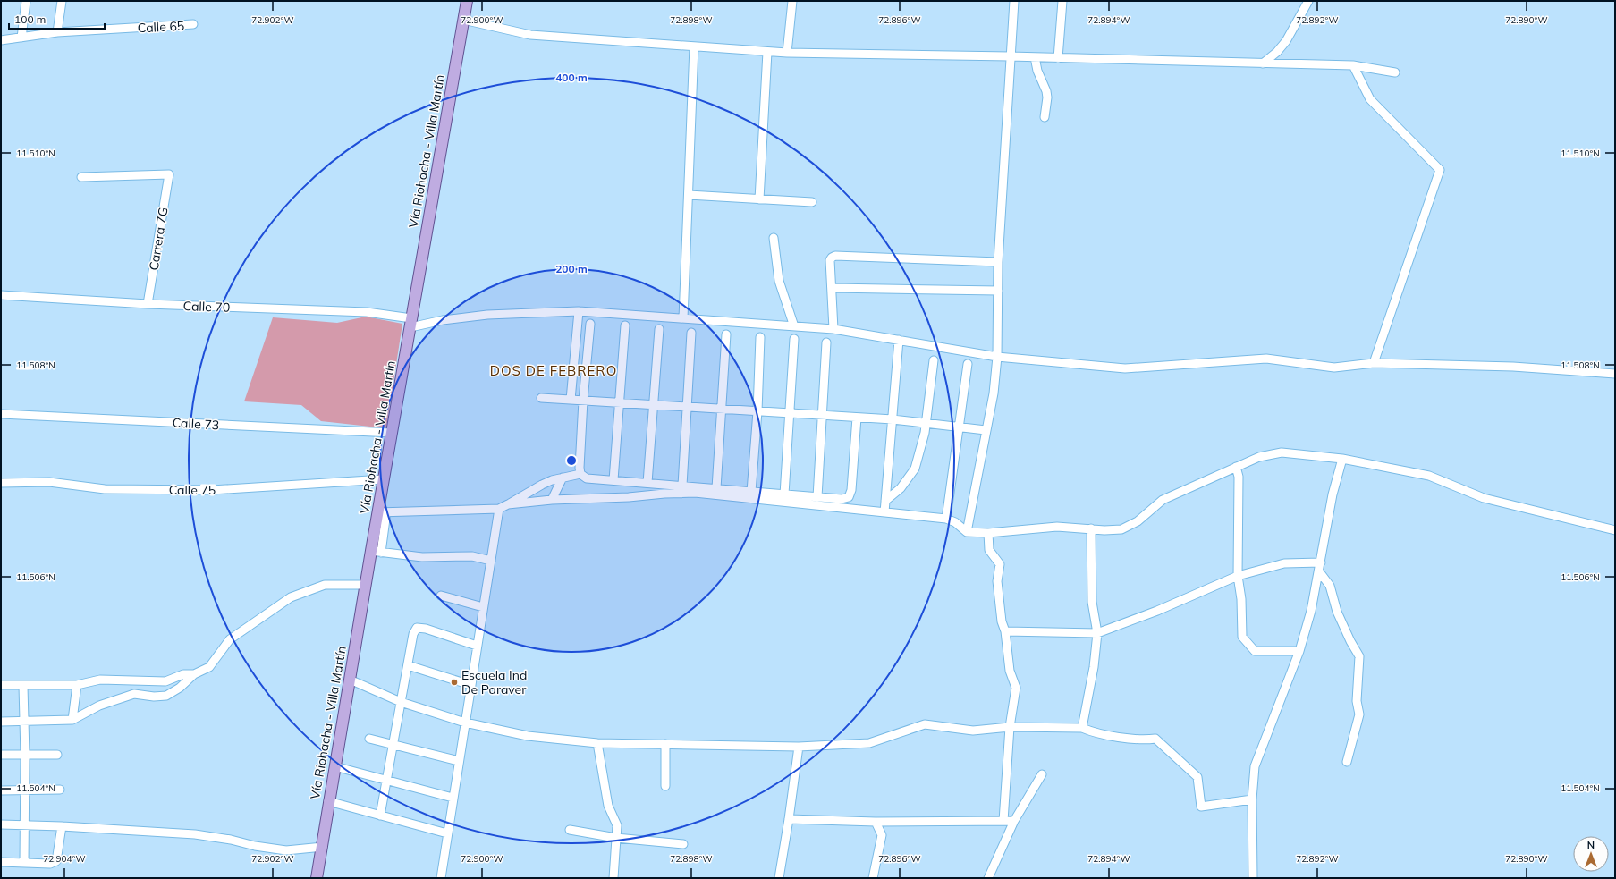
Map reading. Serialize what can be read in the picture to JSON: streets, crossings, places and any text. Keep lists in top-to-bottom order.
{
  "streets": {
    "main road": ["Vía Riohacha - Villa Martín"],
    "street": [
      "Calle 65",
      "Carrera 7G",
      "Calle 70",
      "Calle 73",
      "Calle 75"
    ]
  },
  "crossings": [
    ["Vía Riohacha - Villa Martín", "Calle 70"],
    ["Vía Riohacha - Villa Martín", "Calle 73"],
    ["Vía Riohacha - Villa Martín", "Calle 75"],
    ["Carrera 7G", "Calle 70"]
  ],
  "districts": ["DOS DE FEBRERO"],
  "places": ["Escuela Ind De Paraver"],
  "scale_bar": "100 m",
  "north": "top",
  "coordinates": [
    "72.902°W",
    "72.900°W",
    "72.898°W",
    "72.896°W",
    "72.894°W",
    "72.892°W",
    "72.890°W",
    "11.510°N",
    "11.508°N",
    "11.506°N",
    "11.504°N",
    "72.904°W"
  ],
  "rings": ["400 m", "200 m"]
}
